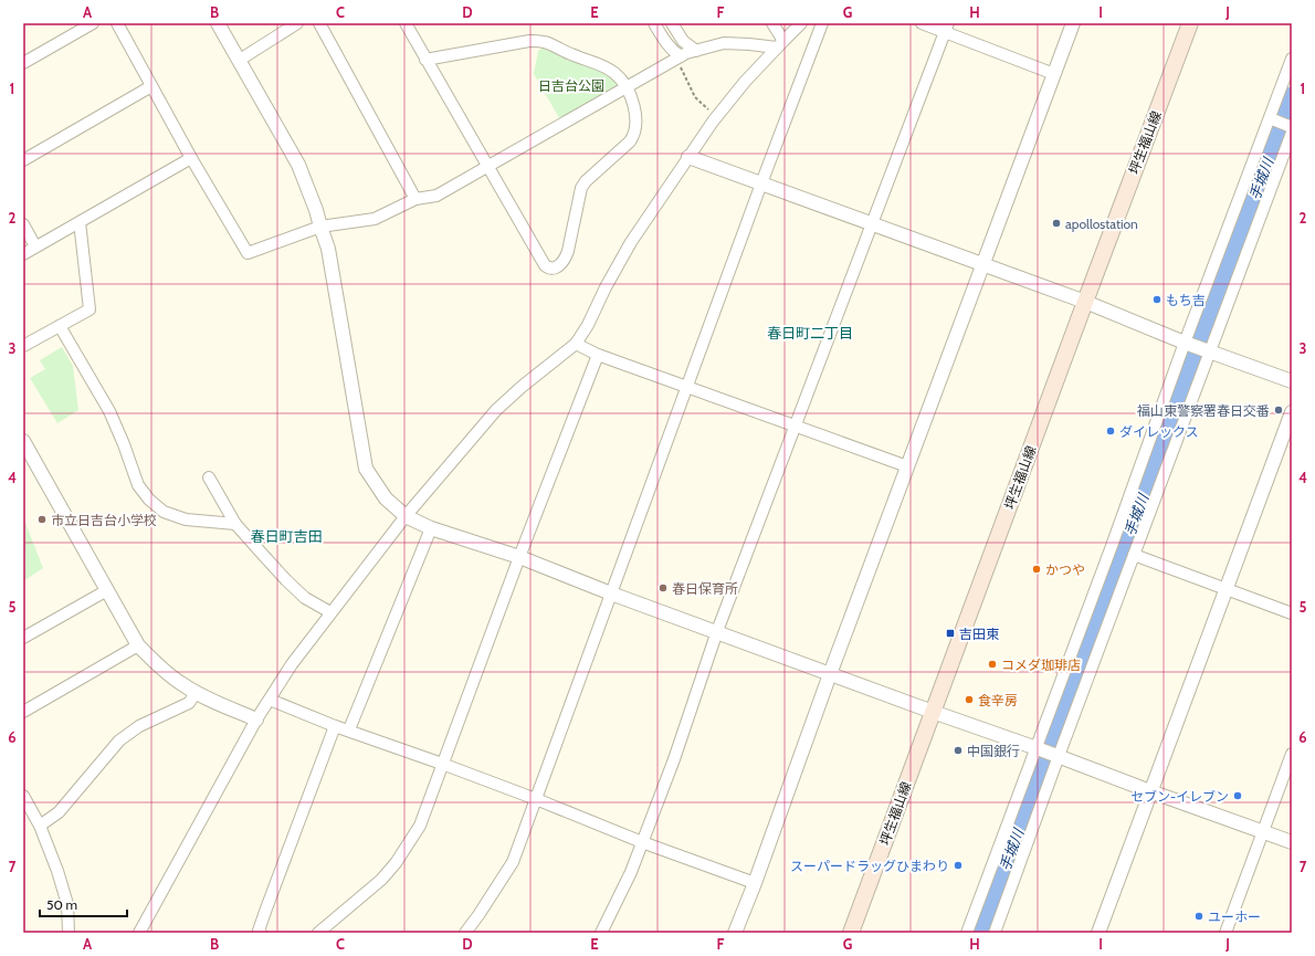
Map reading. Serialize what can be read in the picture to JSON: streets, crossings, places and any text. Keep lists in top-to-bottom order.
{
  "streets": {
    "main road": ["坪生福山線"]
  },
  "districts": ["春日町二丁目", "春日町吉田"],
  "water": ["手城川"],
  "parks": ["日吉台公園"],
  "places": {
    "other": [
      "apollostation",
      "もち吉",
      "福山東警察署春日交番",
      "ダイレックス",
      "市立日吉台小学校",
      "かつや",
      "春日保育所",
      "コメダ珈琲店",
      "食辛房",
      "中国銀行",
      "セブン-イレブン",
      "スーパードラッグひまわり",
      "ユーホー"
    ],
    "transit": ["吉田東"]
  },
  "scale_bar": "50 m",
  "grid": {
    "columns": [
      "A",
      "B",
      "C",
      "D",
      "E",
      "F",
      "G",
      "H",
      "I",
      "J"
    ],
    "rows": [
      "1",
      "2",
      "3",
      "4",
      "5",
      "6",
      "7"
    ]
  }
}
